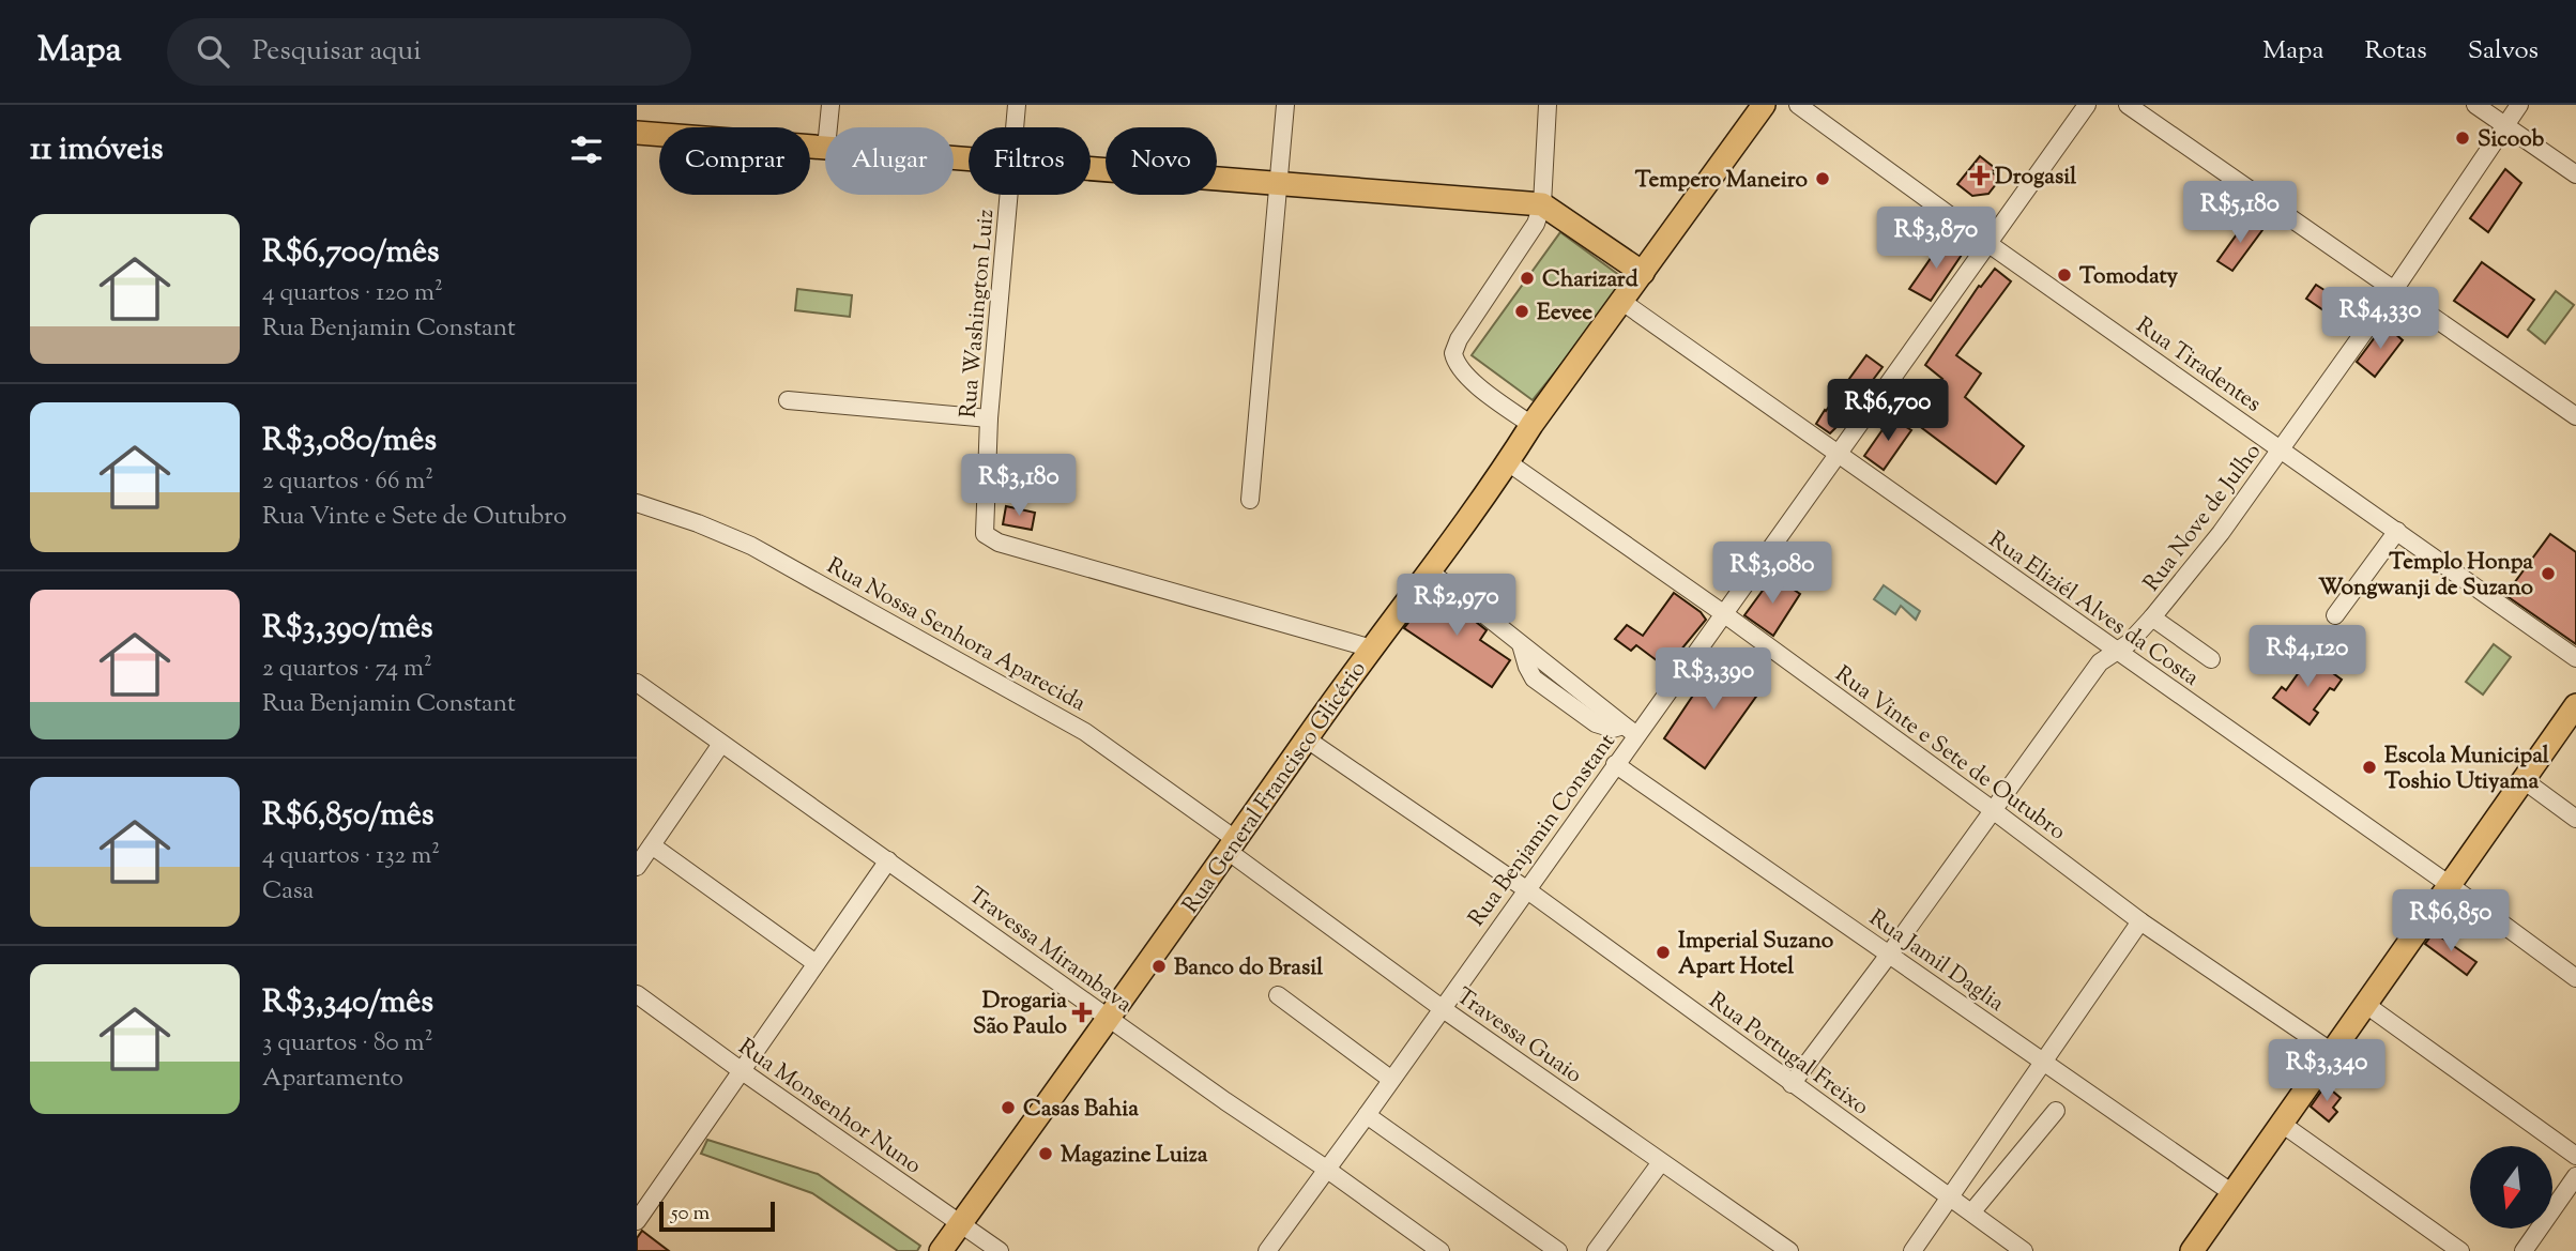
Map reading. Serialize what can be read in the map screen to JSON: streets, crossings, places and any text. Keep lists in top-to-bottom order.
{
  "streets": {
    "main road": ["Rua General Francisco Glicério"],
    "street": [
      "Rua Washington Luiz",
      "Rua Tiradentes",
      "Rua Nove de Julho",
      "Rua Eliziél Alves da Costa",
      "Rua Nossa Senhora Aparecida",
      "Rua Vinte e Sete de Outubro",
      "Rua Benjamin Constant",
      "Travessa Mirambava",
      "Rua Jamil Daglia",
      "Travessa Guaio",
      "Rua Portugal Freixo",
      "Rua Monsenhor Nuno"
    ]
  },
  "crossings": [
    ["Rua Washington Luiz", "Rua General Francisco Glicério"],
    ["Rua Tiradentes", "Rua Nove de Julho"],
    ["Rua Tiradentes", "Rua Benjamin Constant"],
    ["Rua Nove de Julho", "Rua Eliziél Alves da Costa"],
    ["Rua Nove de Julho", "Rua Vinte e Sete de Outubro"],
    ["Rua Nove de Julho", "Rua Jamil Daglia"],
    ["Rua Nove de Julho", "Rua Portugal Freixo"],
    ["Rua Eliziél Alves da Costa", "Rua General Francisco Glicério"],
    ["Rua Eliziél Alves da Costa", "Rua Benjamin Constant"],
    ["Rua Nossa Senhora Aparecida", "Rua General Francisco Glicério"],
    ["Rua Nossa Senhora Aparecida", "Travessa Guaio"],
    ["Rua Vinte e Sete de Outubro", "Rua General Francisco Glicério"],
    ["Rua Vinte e Sete de Outubro", "Rua Benjamin Constant"],
    ["Rua General Francisco Glicério", "Travessa Mirambava"],
    ["Rua General Francisco Glicério", "Travessa Guaio"],
    ["Rua General Francisco Glicério", "Rua Portugal Freixo"],
    ["Rua General Francisco Glicério", "Rua Monsenhor Nuno"],
    ["Rua Benjamin Constant", "Travessa Mirambava"],
    ["Rua Benjamin Constant", "Rua Jamil Daglia"],
    ["Rua Benjamin Constant", "Travessa Guaio"],
    ["Rua Benjamin Constant", "Rua Portugal Freixo"]
  ],
  "places": {
    "other": [
      "Sicoob",
      "Tempero Maneiro",
      "Tomodaty",
      "Charizard",
      "Eevee",
      "Templo Honpa Wongwanji de Suzano",
      "Escola Municipal Toshio Utiyama",
      "Imperial Suzano Apart Hotel",
      "Banco do Brasil",
      "Casas Bahia",
      "Magazine Luiza"
    ],
    "health": ["Drogasil", "Drogaria São Paulo"]
  },
  "scale_bar": "50 m",
  "north": "bottom",
  "page": {
    "header": "Mapa",
    "search": "Pesquisar aqui",
    "nav": ["Mapa", "Rotas", "Salvos"],
    "heading": "11 imóveis",
    "chip": [
      "Comprar",
      "Alugar",
      "Filtros",
      "Novo"
    ],
    "price": [
      "R$5,180",
      "R$3,870",
      "R$4,330",
      "R$6,700",
      "R$3,180",
      "R$3,080",
      "R$2,970",
      "R$4,120",
      "R$3,390",
      "R$6,850",
      "R$3,340"
    ],
    "list": [
      {
        "name": "R$6,700/mês",
        "note": "4 quartos · 120 m² · Rua Benjamin Constant"
      },
      {
        "name": "R$3,080/mês",
        "note": "2 quartos · 66 m² · Rua Vinte e Sete de Outubro"
      },
      {
        "name": "R$3,390/mês",
        "note": "2 quartos · 74 m² · Rua Benjamin Constant"
      },
      {
        "name": "R$6,850/mês",
        "note": "4 quartos · 132 m² · Casa"
      },
      {
        "name": "R$3,340/mês",
        "note": "3 quartos · 80 m² · Apartamento"
      }
    ],
    "scale": "50 m"
  }
}
